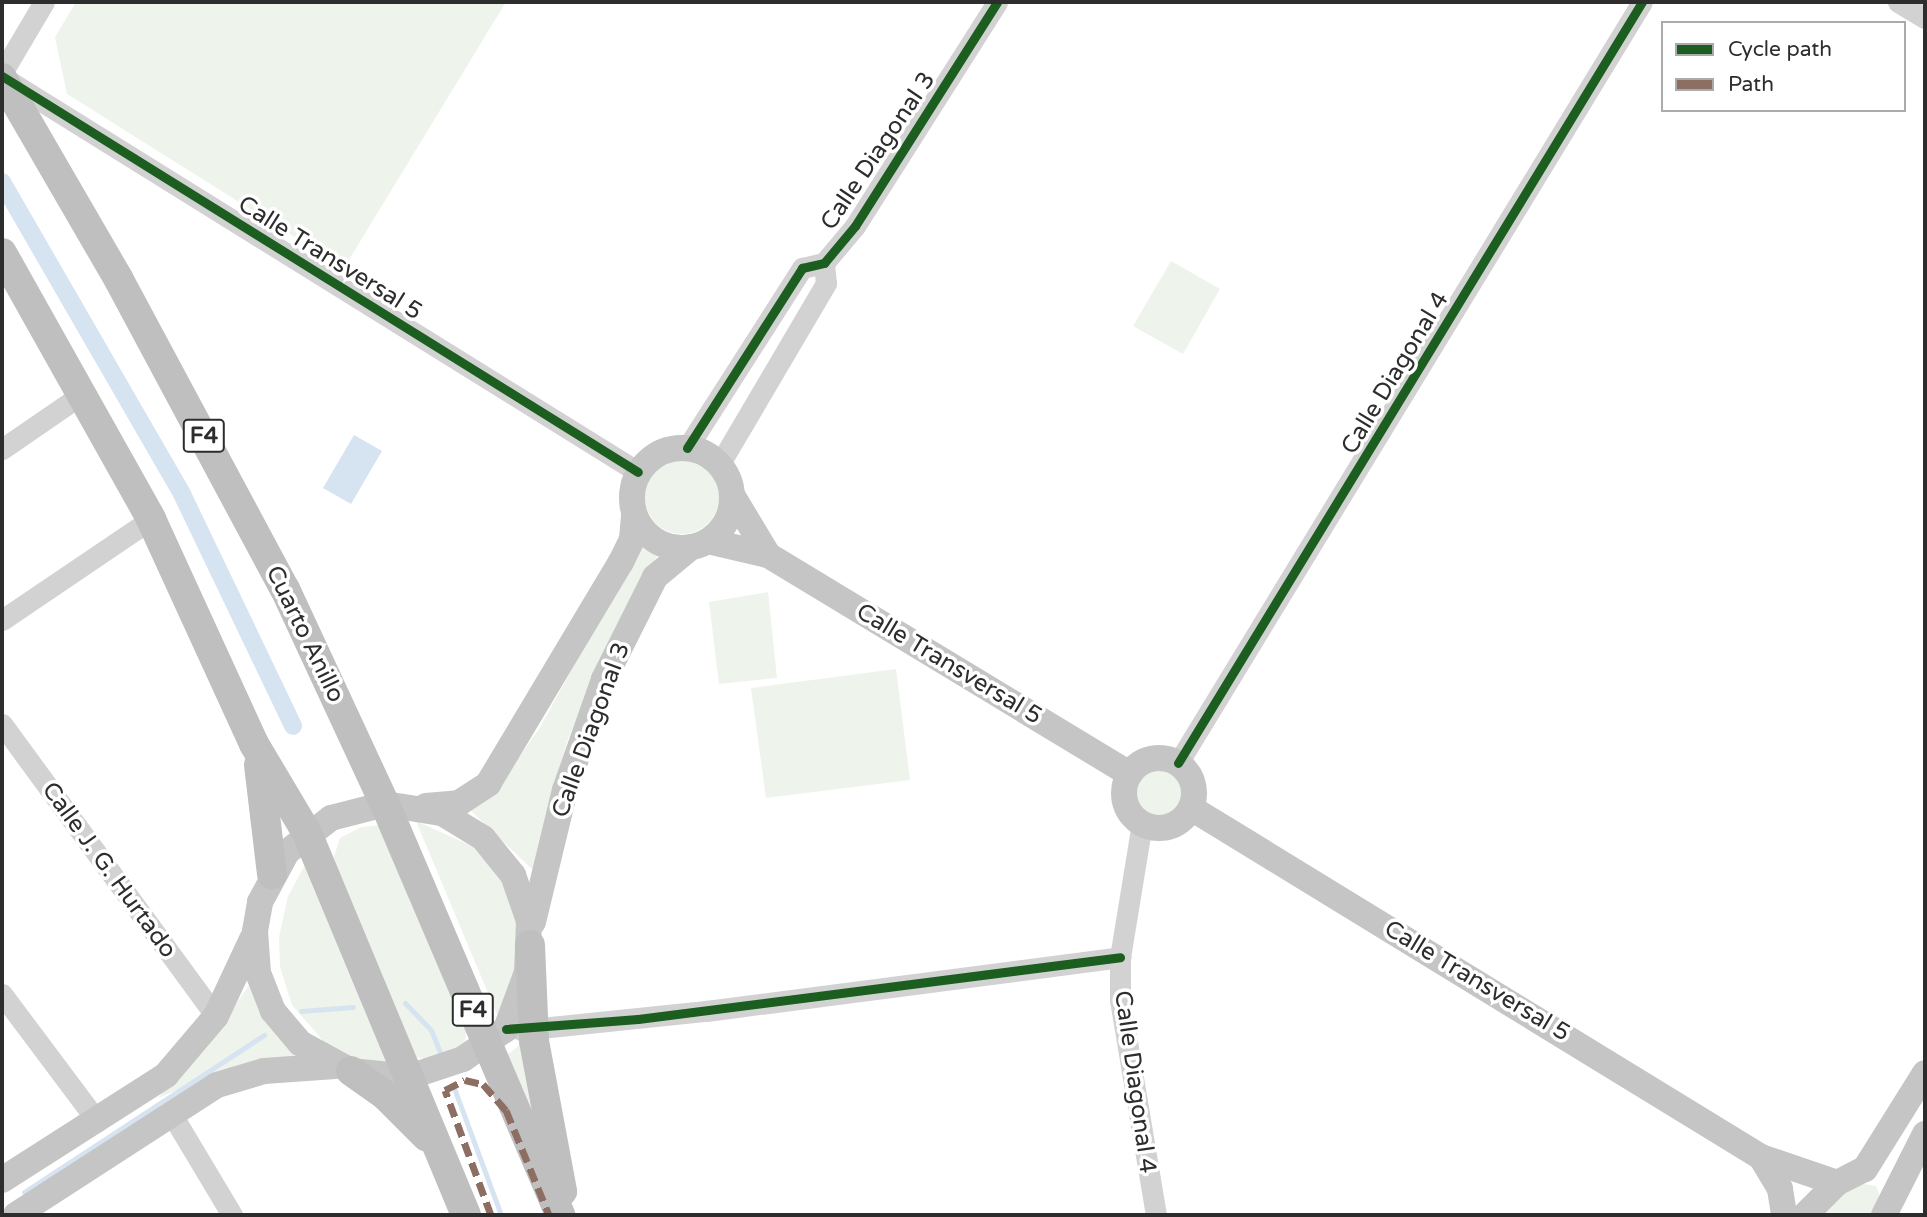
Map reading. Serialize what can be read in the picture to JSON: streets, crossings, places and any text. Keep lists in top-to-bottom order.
{
  "streets": {
    "highway": ["F4", "Cuarto Anillo"],
    "main road": ["Calle Diagonal 3", "Calle Transversal 5"],
    "street": ["Calle Diagonal 4", "Calle J. G. Hurtado"]
  },
  "crossings": [
    ["Calle Diagonal 3", "Calle Transversal 5"],
    ["Calle Transversal 5", "Calle Diagonal 4"],
    ["Calle Transversal 5", "Cuarto Anillo"]
  ],
  "legend": ["Cycle path", "Path"]
}
